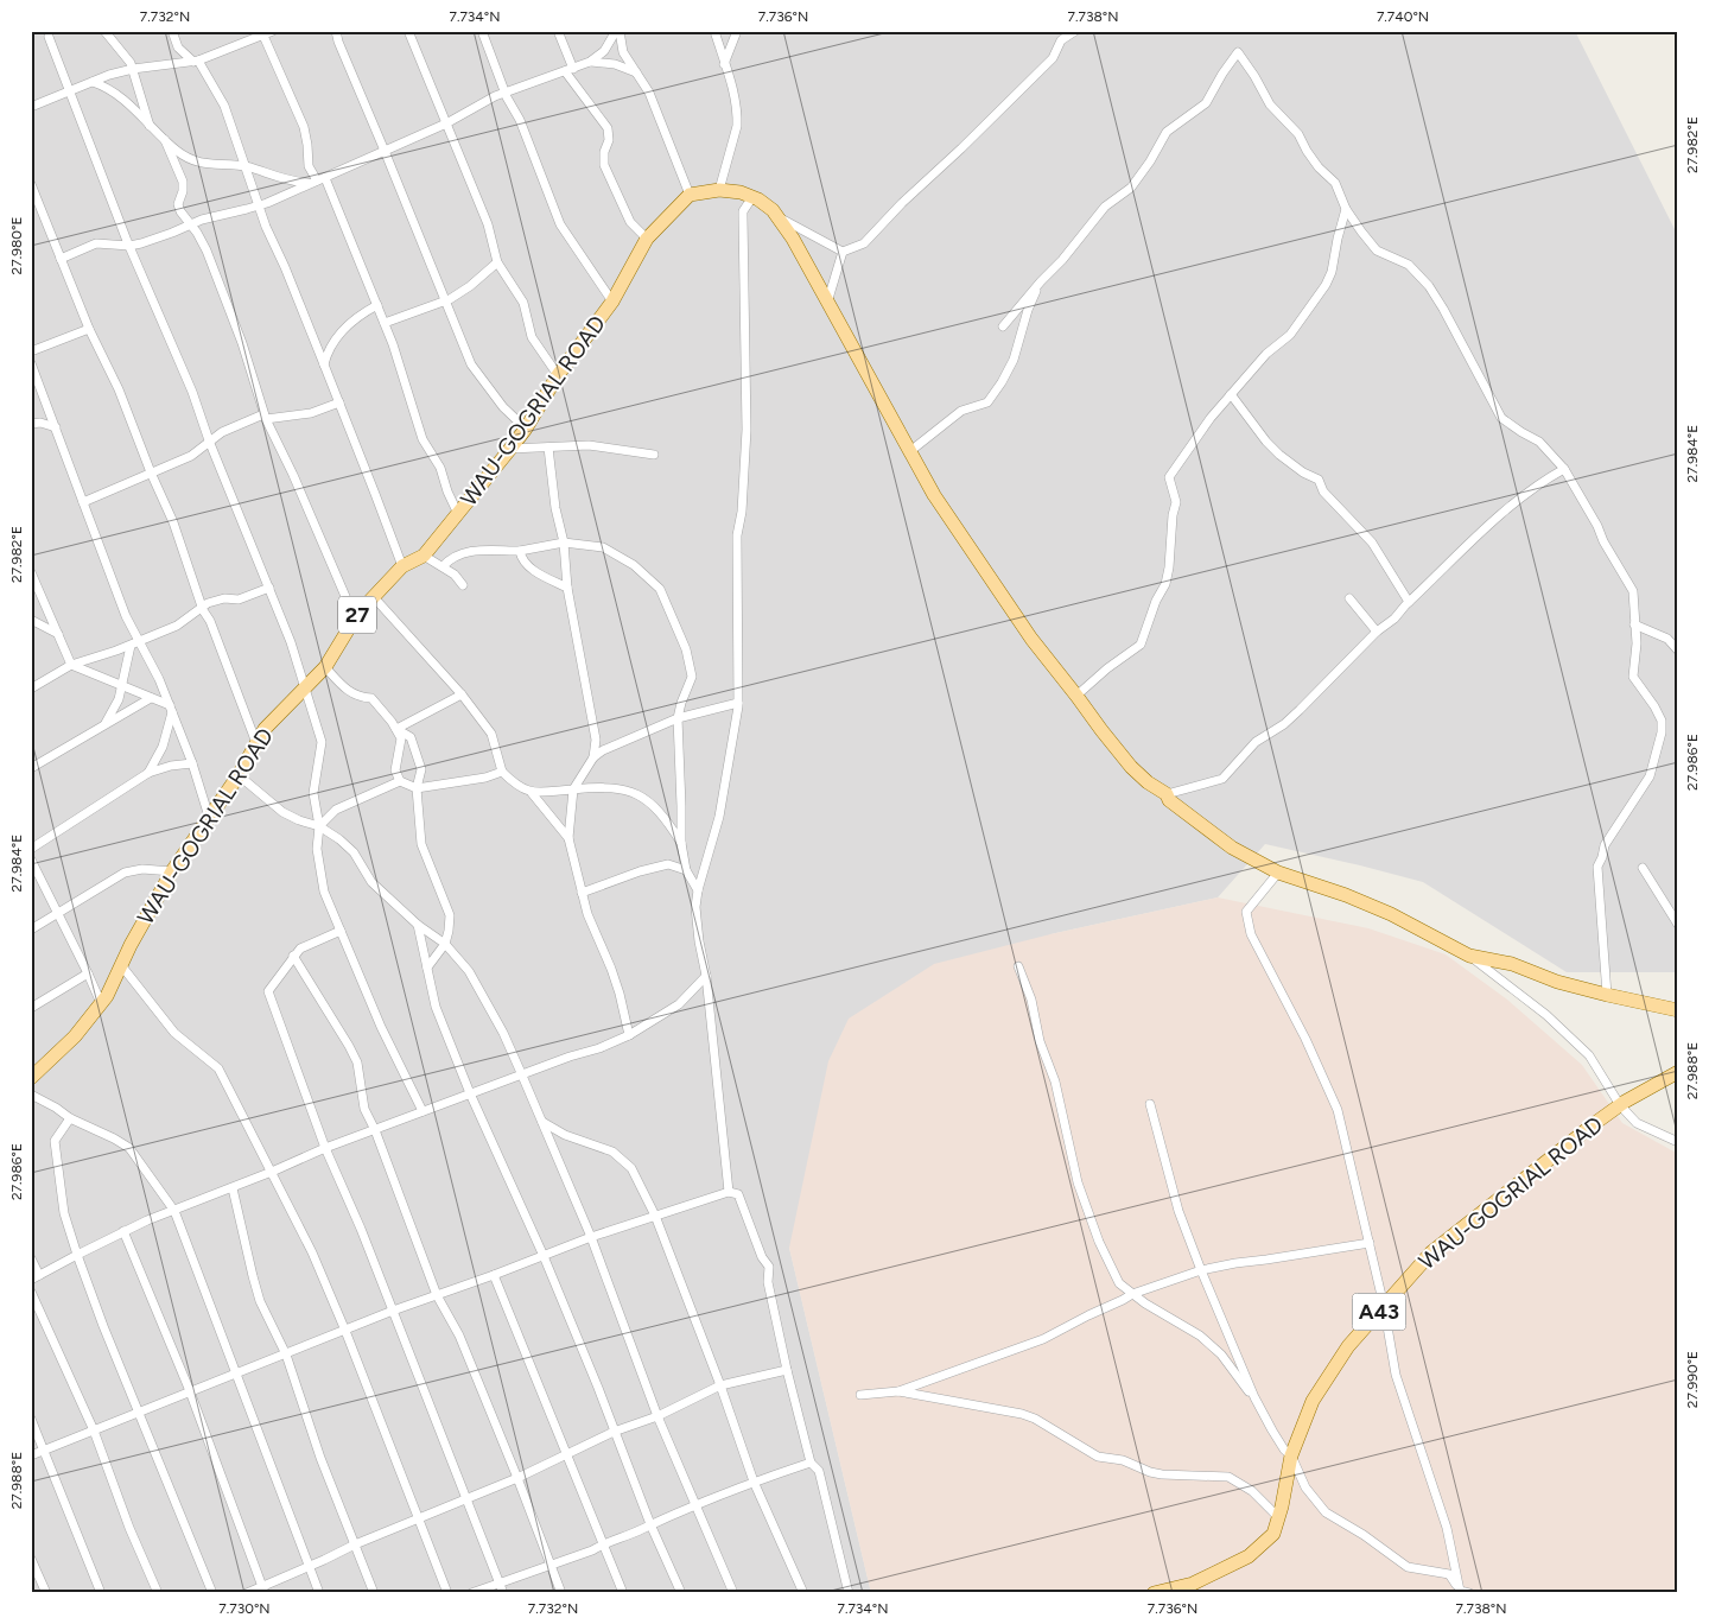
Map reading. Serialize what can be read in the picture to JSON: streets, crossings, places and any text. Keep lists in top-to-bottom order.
{
  "streets": {
    "main road": ["WAU-GOGRIAL ROAD", "27", "A43"]
  },
  "coordinates": [
    "7.732°N",
    "7.734°N",
    "7.736°N",
    "7.738°N",
    "7.740°N",
    "27.982°E",
    "27.980°E",
    "27.984°E",
    "27.986°E",
    "27.988°E",
    "27.990°E",
    "7.730°N"
  ]
}
